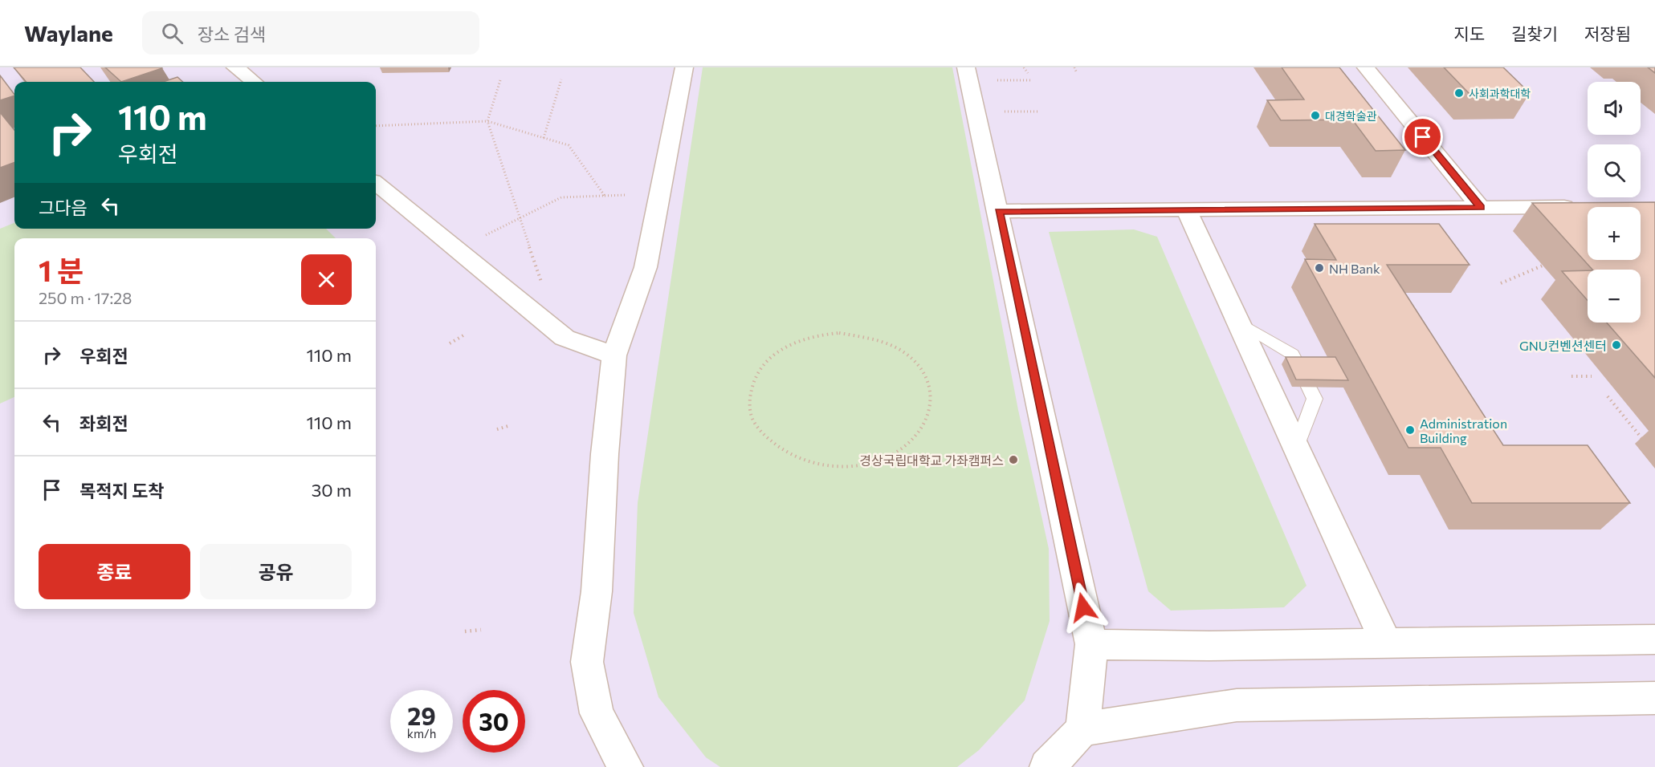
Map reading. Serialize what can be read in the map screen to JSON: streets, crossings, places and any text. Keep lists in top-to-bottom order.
{
  "places": [
    "사회과학대학",
    "대경학술관",
    "NH Bank",
    "GNU컨벤션센터",
    "Administration Building",
    "경상국립대학교 가좌캠퍼스"
  ],
  "page": {
    "header": "Waylane",
    "search": "장소 검색",
    "nav": ["지도", "길찾기", "저장됨"],
    "map_buttons": ["+", "−"],
    "turn": ["110 m", "우회전"],
    "then": "그다음",
    "heading": ["1 분", "250 m · 17:28"],
    "list": [
      {
        "name": "우회전",
        "value": "110 m"
      },
      {
        "name": "좌회전",
        "value": "110 m"
      },
      {
        "name": "목적지 도착",
        "value": "30 m"
      }
    ],
    "buttons": ["종료", "공유"],
    "speed": "29 km/h",
    "limit": "30"
  }
}
